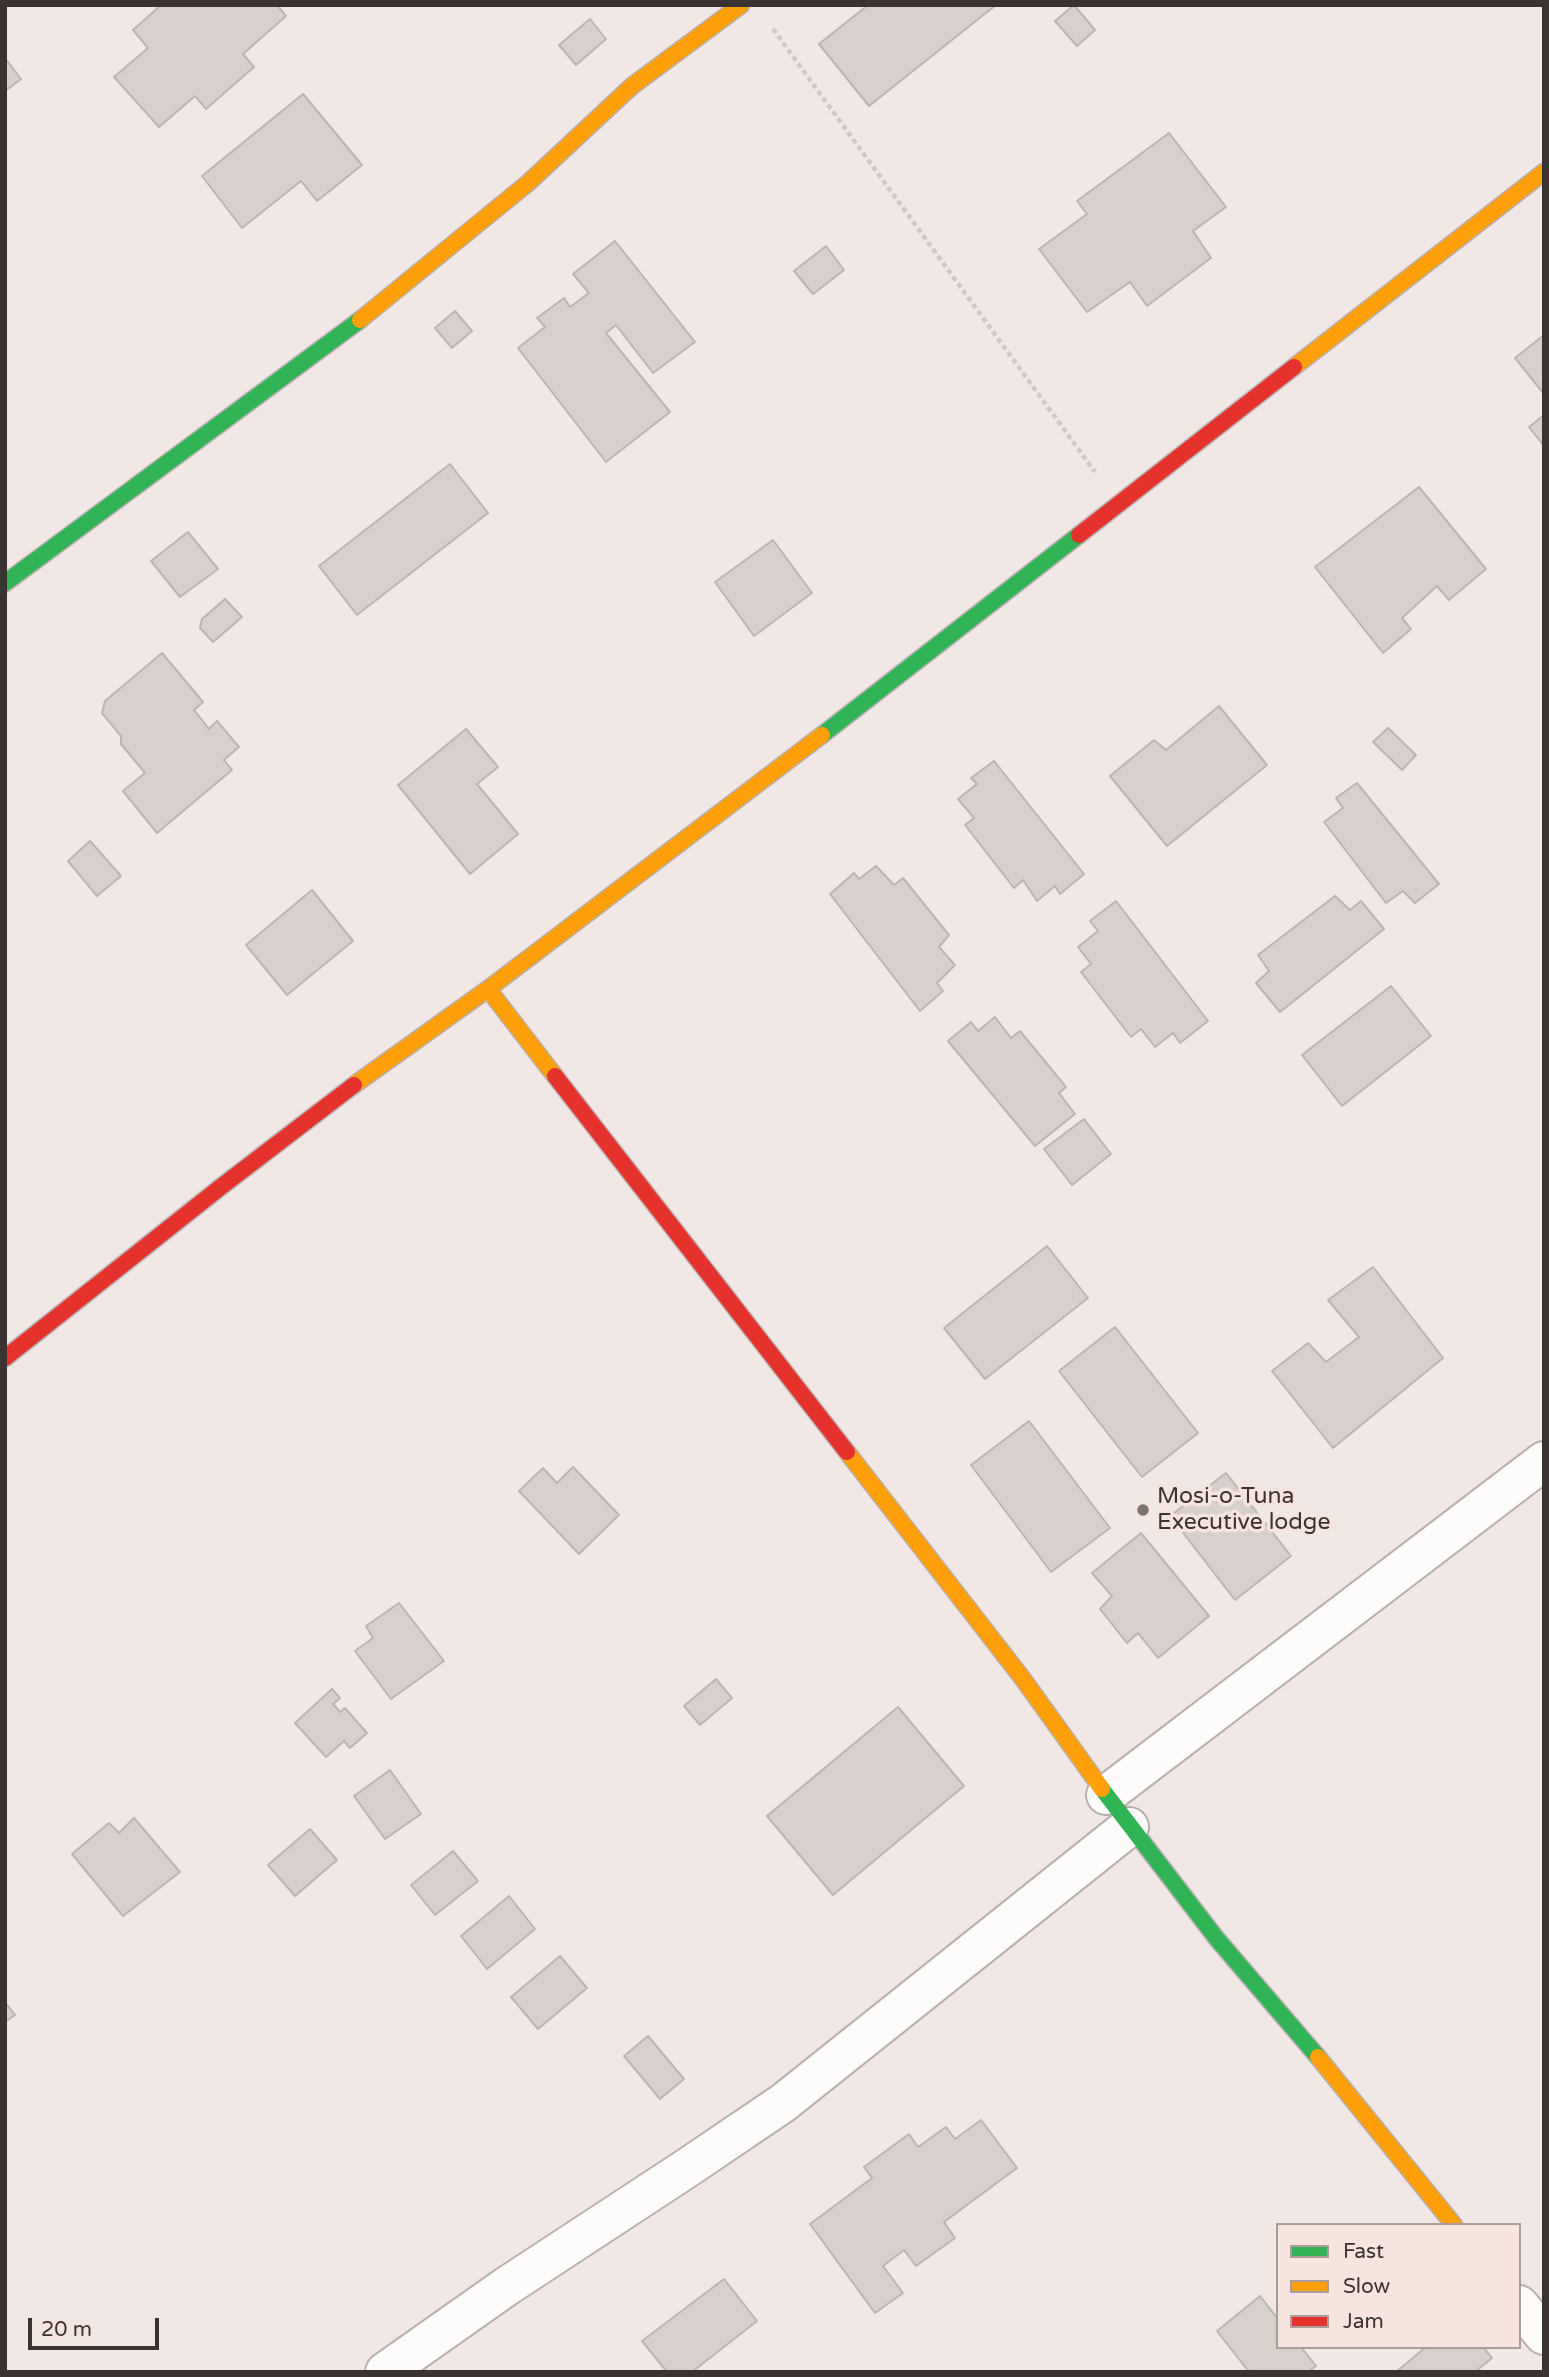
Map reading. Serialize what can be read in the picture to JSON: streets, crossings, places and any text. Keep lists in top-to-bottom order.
{
  "places": ["Mosi-o-Tuna Executive lodge"],
  "legend": ["Fast", "Slow", "Jam"],
  "scale_bar": "20 m"
}
